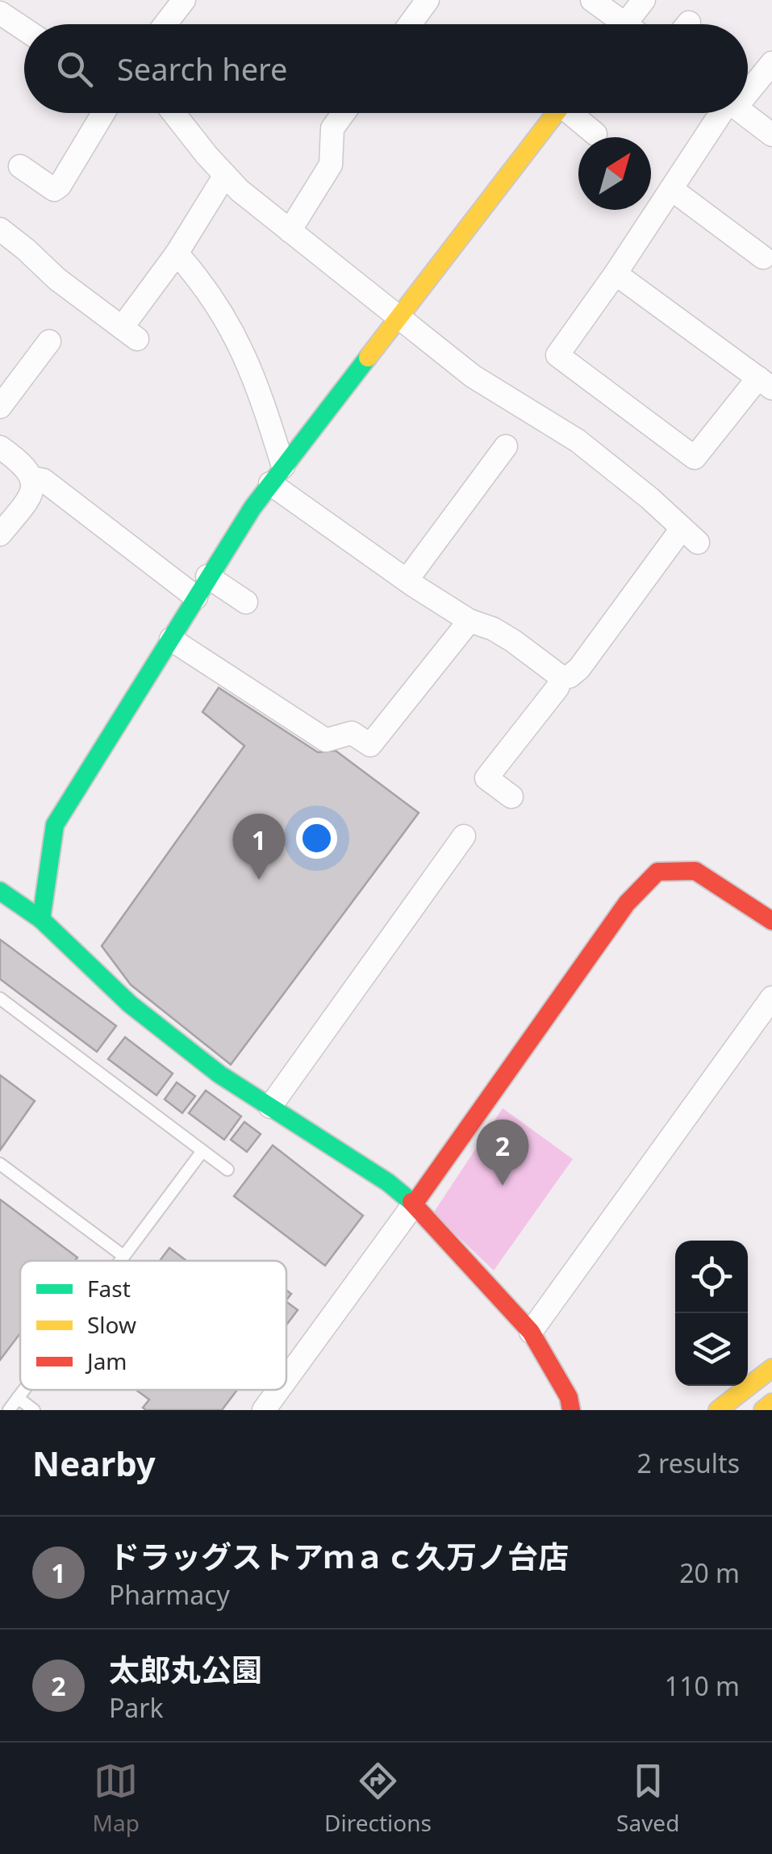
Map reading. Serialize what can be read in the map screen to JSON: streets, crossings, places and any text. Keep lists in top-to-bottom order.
{
  "legend": ["Fast", "Slow", "Jam"],
  "north": "top right",
  "page": {
    "search": "Search here",
    "pins": ["1", "2"],
    "heading": ["Nearby", "2 results"],
    "list": [
      {
        "mark": "1",
        "name": "ドラッグストアｍａｃ久万ノ台店",
        "note": "Pharmacy",
        "value": "20 m"
      },
      {
        "mark": "2",
        "name": "太郎丸公園",
        "note": "Park",
        "value": "110 m"
      }
    ],
    "nav": ["Map", "Directions", "Saved"]
  }
}
